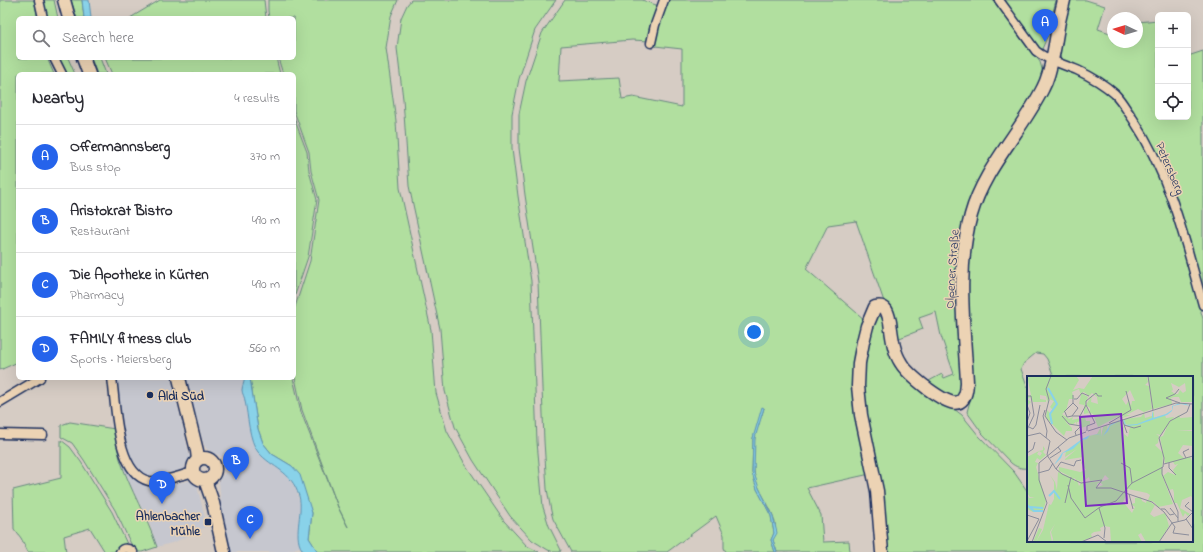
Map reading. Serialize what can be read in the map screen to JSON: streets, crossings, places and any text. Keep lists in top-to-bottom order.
{
  "streets": {
    "street": ["Petersberg", "Olpener Straße"]
  },
  "crossings": [
    ["Petersberg", "Olpener Straße"]
  ],
  "places": {
    "other": ["Aldi Süd"],
    "transit": ["Ahlenbacher Mühle"]
  },
  "north": "left",
  "page": {
    "pins": [
      "A",
      "B",
      "D",
      "C"
    ],
    "map_buttons": ["+", "−"],
    "search": "Search here",
    "heading": ["Nearby", "4 results"],
    "list": [
      {
        "mark": "A",
        "name": "Offermannsberg",
        "note": "Bus stop",
        "value": "370 m"
      },
      {
        "mark": "B",
        "name": "Aristokrat Bistro",
        "note": "Restaurant",
        "value": "490 m"
      },
      {
        "mark": "C",
        "name": "Die Apotheke in Kürten",
        "note": "Pharmacy",
        "value": "490 m"
      },
      {
        "mark": "D",
        "name": "FAMILY fitness club",
        "note": "Sports · Meiersberg",
        "value": "560 m"
      }
    ]
  }
}
